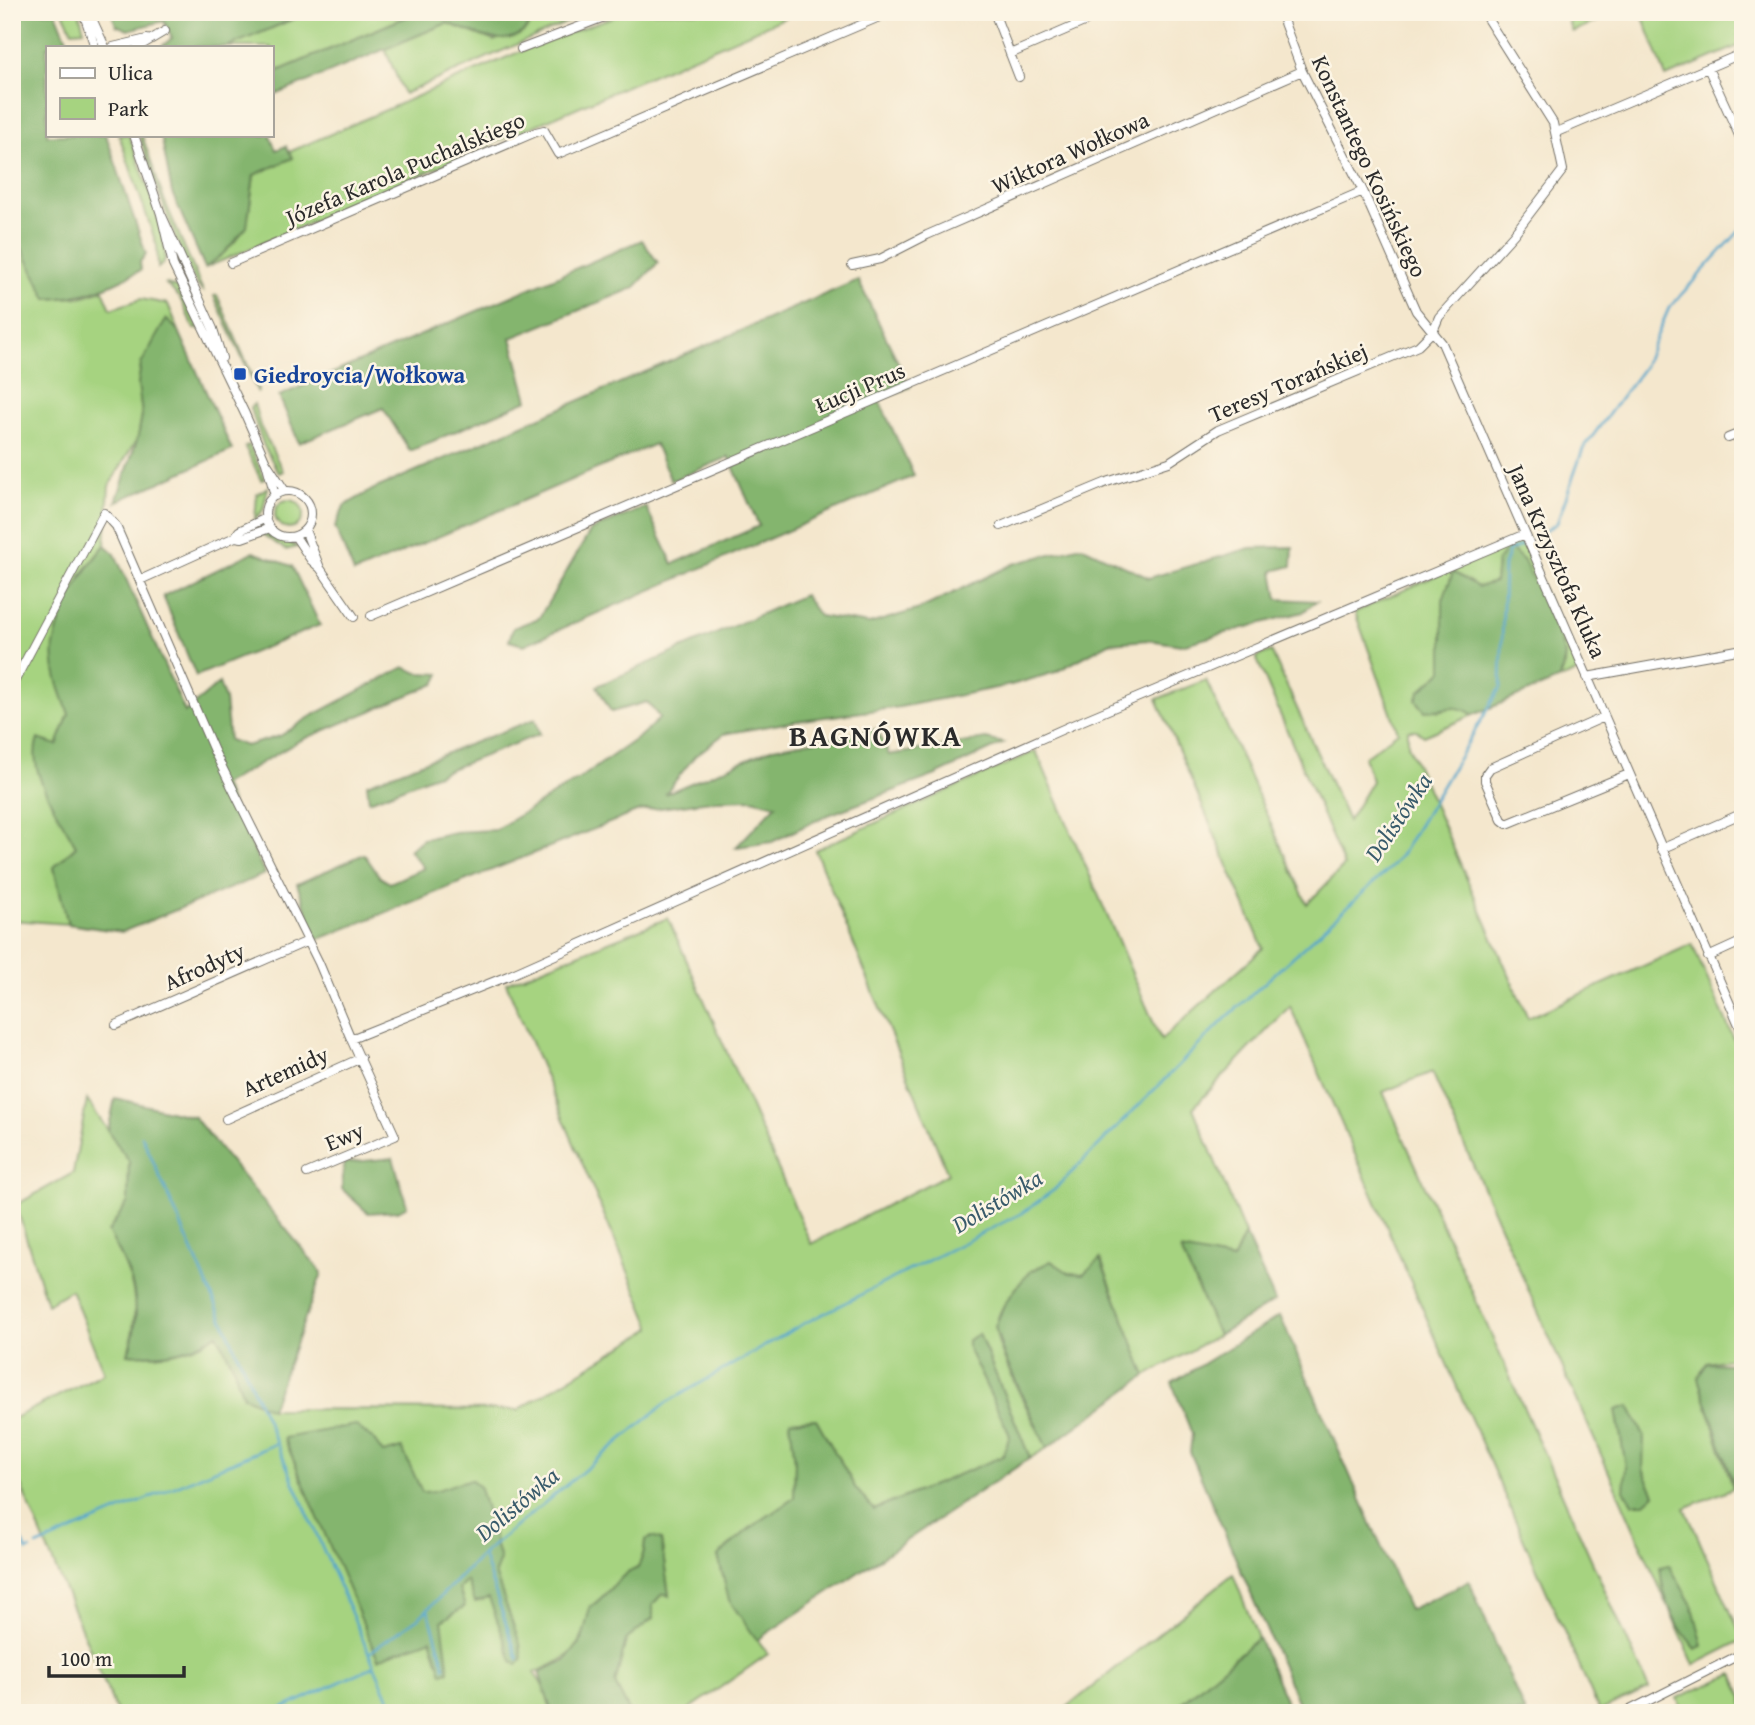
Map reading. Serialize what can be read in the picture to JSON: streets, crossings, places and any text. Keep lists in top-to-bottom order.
{
  "streets": {
    "street": [
      "Wiktora Wołkowa",
      "Konstantego Kosińskiego",
      "Józefa Karola Puchalskiego",
      "Teresy Torańskiej",
      "Łucji Prus",
      "Jana Krzysztofa Kluka",
      "Afrodyty",
      "Artemidy",
      "Ewy"
    ]
  },
  "crossings": [
    ["Wiktora Wołkowa", "Konstantego Kosińskiego"],
    ["Konstantego Kosińskiego", "Teresy Torańskiej"],
    ["Konstantego Kosińskiego", "Łucji Prus"],
    ["Konstantego Kosińskiego", "Jana Krzysztofa Kluka"],
    ["Teresy Torańskiej", "Jana Krzysztofa Kluka"],
    ["Artemidy", "Ewy"]
  ],
  "districts": ["BAGNÓWKA"],
  "water": ["Dolistówka"],
  "places": {
    "transit": ["Giedroycia/Wołkowa"]
  },
  "legend": ["Ulica", "Park"],
  "scale_bar": "100 m"
}
